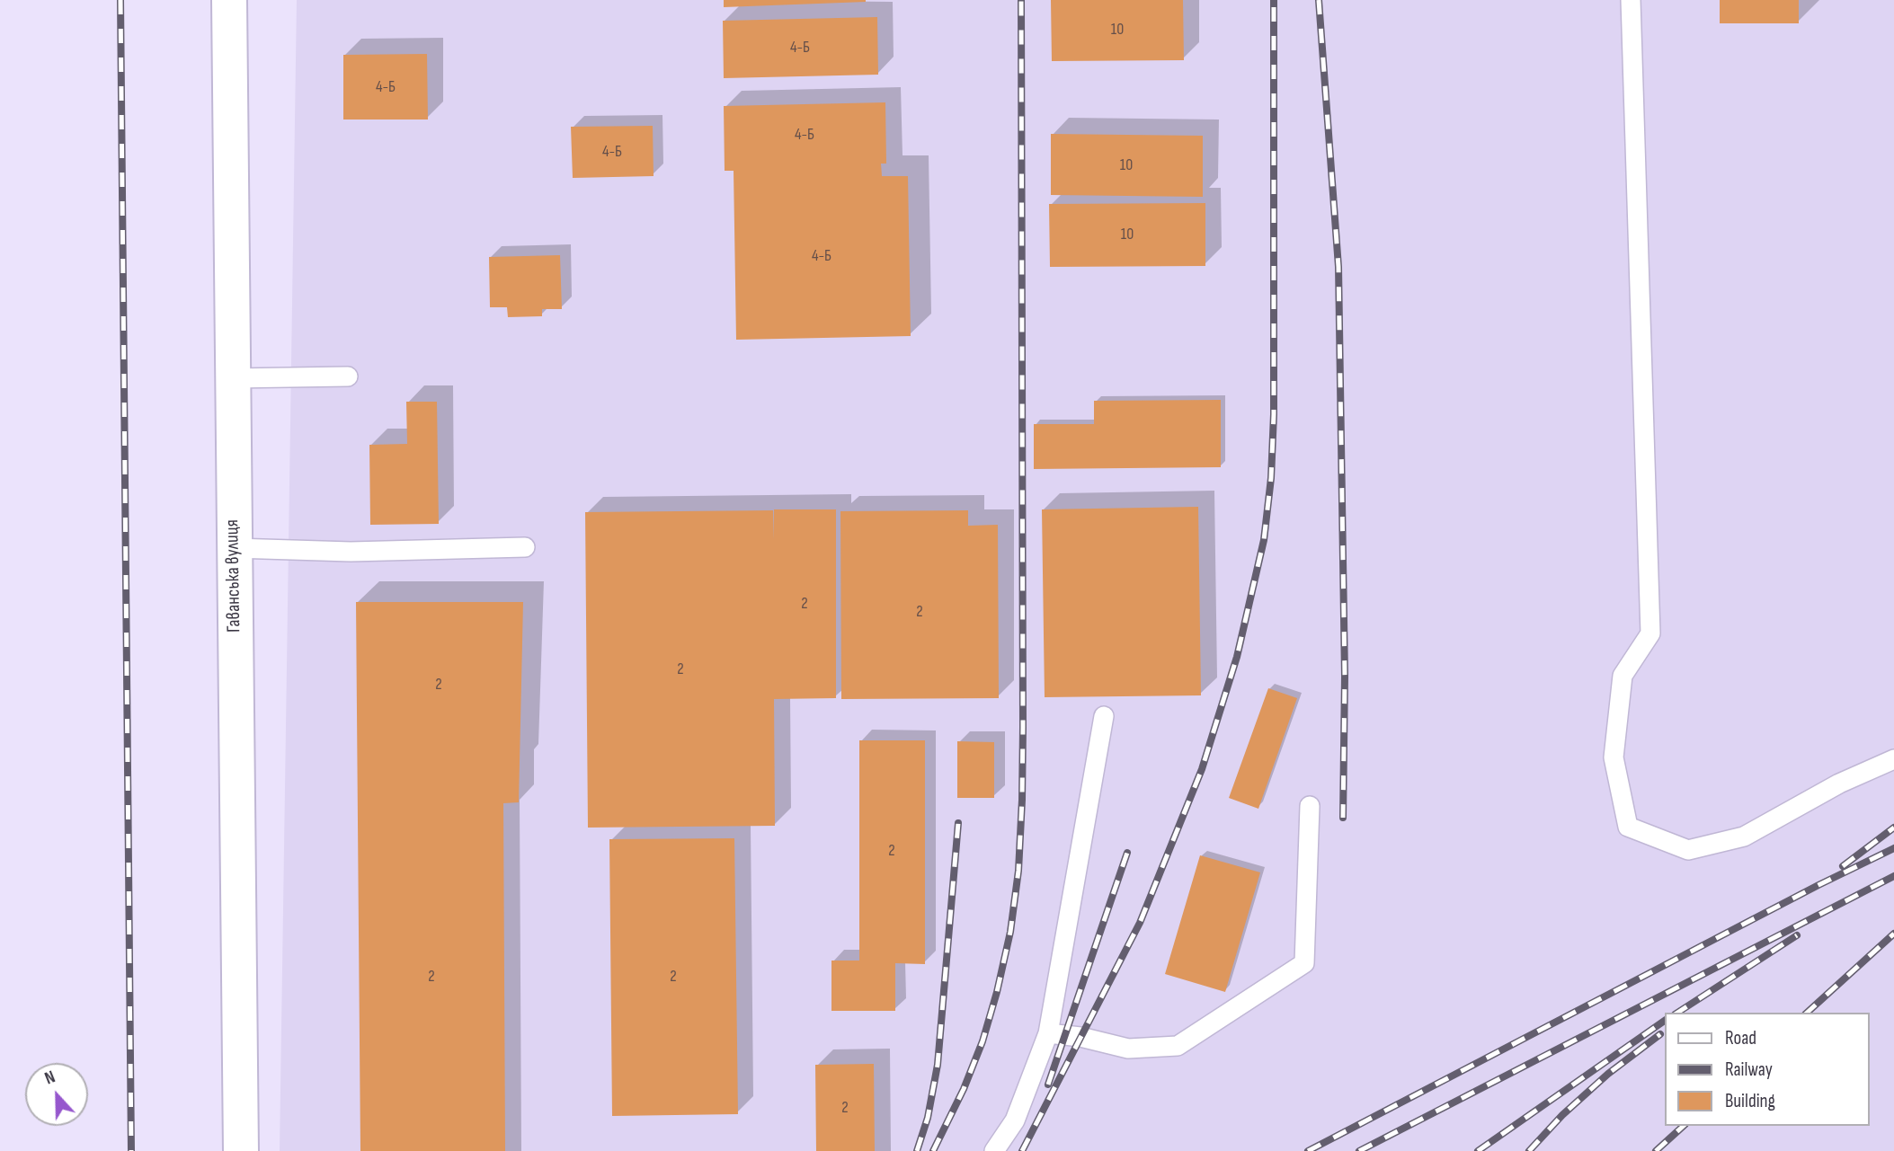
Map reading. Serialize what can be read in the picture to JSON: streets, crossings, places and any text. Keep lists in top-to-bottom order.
{
  "streets": {
    "street": ["Гаванська вулиця"]
  },
  "house_numbers": [
    "10",
    "4-Б",
    "4-Б",
    "4-Б",
    "4-Б",
    "10",
    "10",
    "4-Б",
    "2",
    "2",
    "2",
    "2",
    "2",
    "2",
    "2",
    "2"
  ],
  "legend": ["Road", "Railway", "Building"],
  "north": "top"
}
